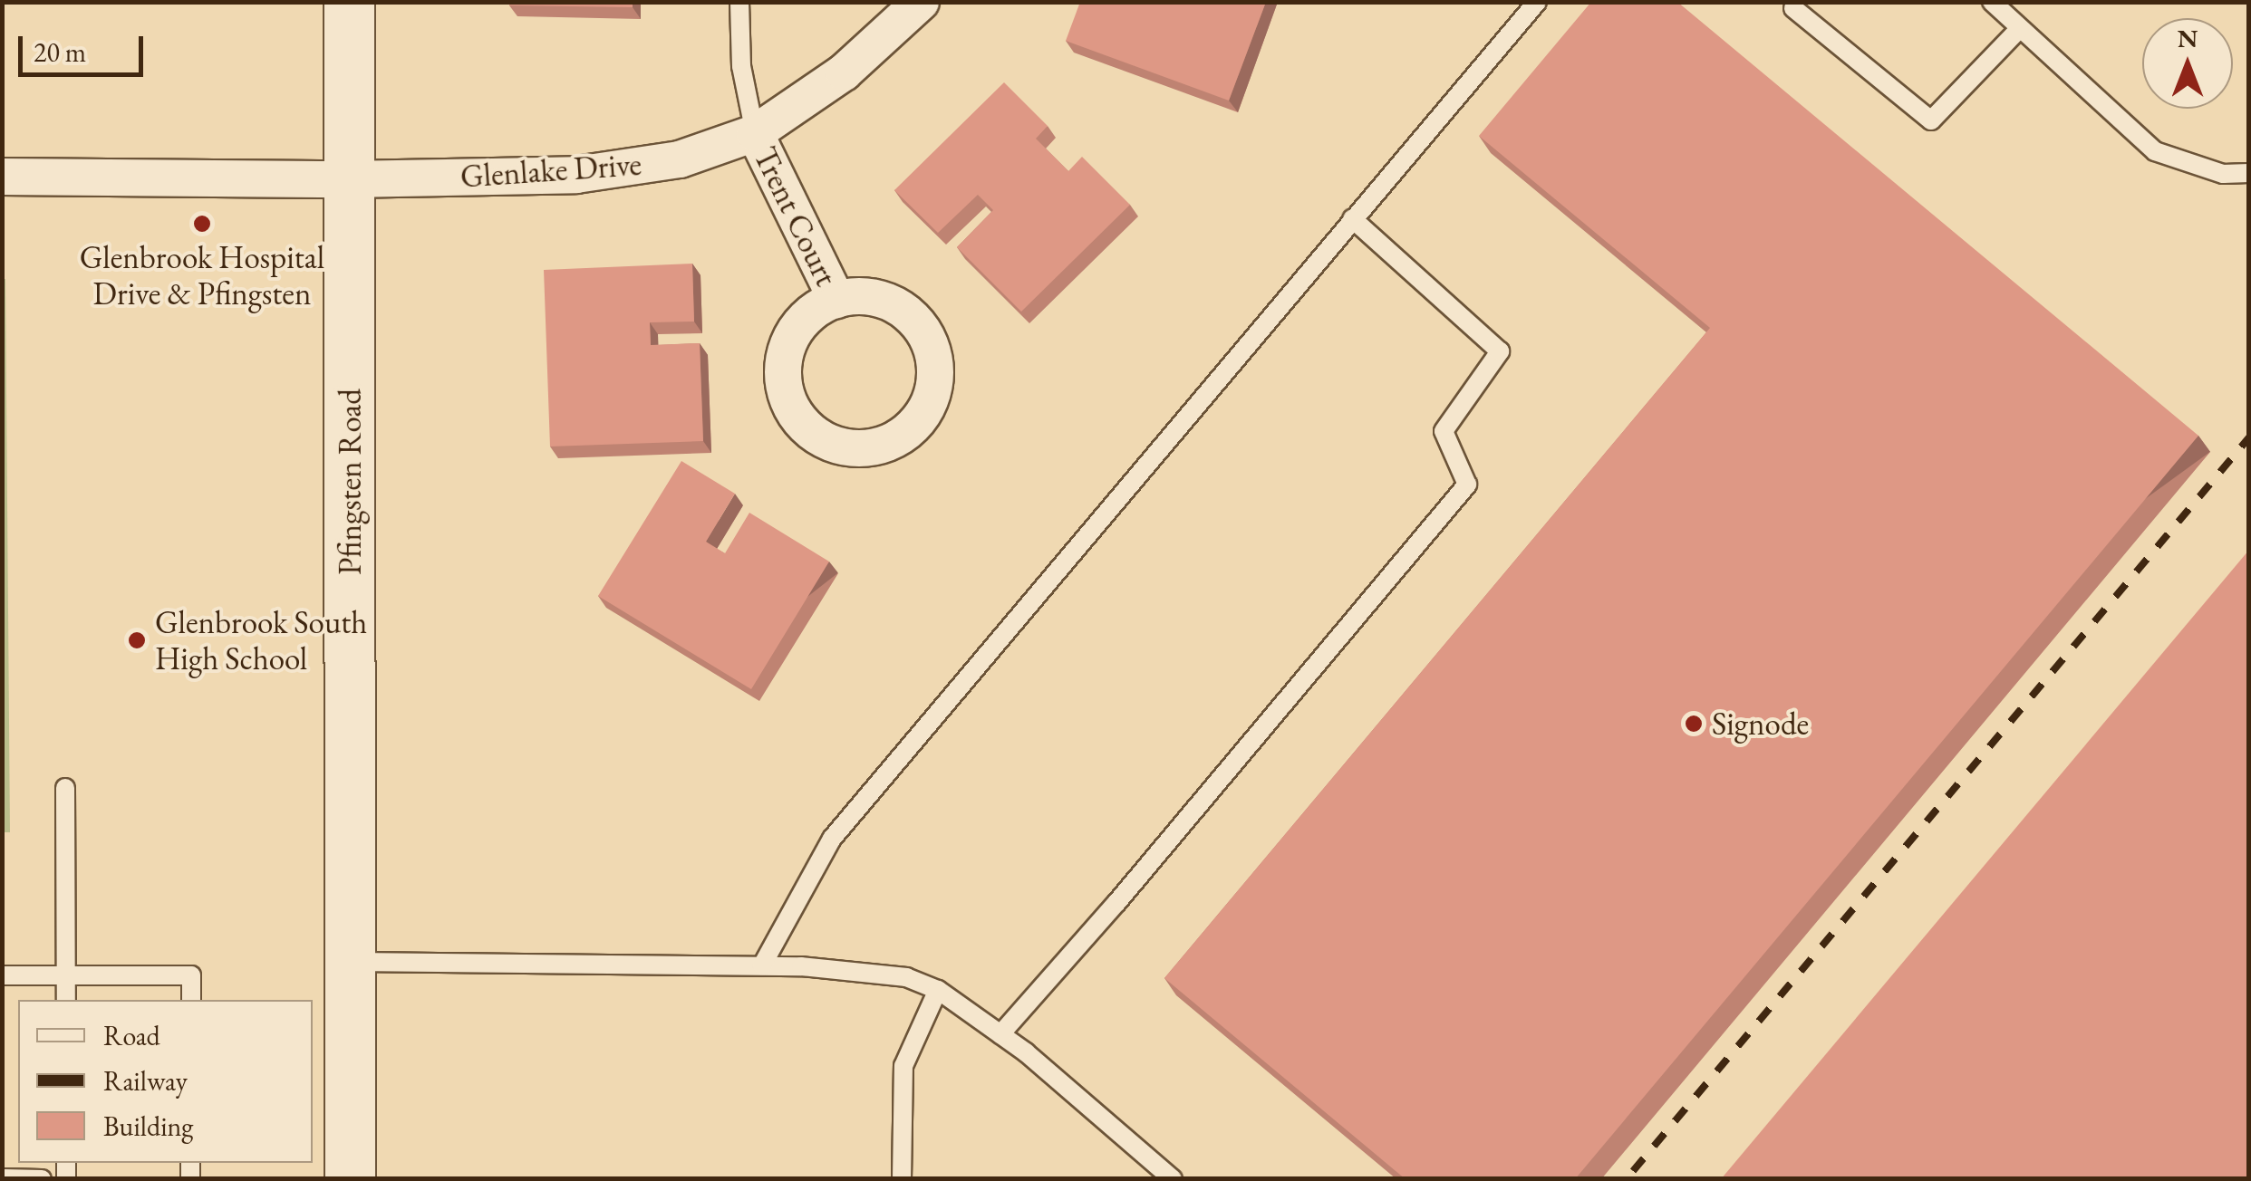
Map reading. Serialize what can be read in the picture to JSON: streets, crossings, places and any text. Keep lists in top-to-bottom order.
{
  "streets": {
    "main road": ["Pfingsten Road"],
    "street": ["Glenlake Drive", "Trent Court"]
  },
  "crossings": [
    ["Glenlake Drive", "Trent Court"],
    ["Glenlake Drive", "Pfingsten Road"]
  ],
  "places": ["Glenbrook Hospital Drive & Pfingsten", "Glenbrook South High School", "Signode"],
  "legend": ["Road", "Railway", "Building"],
  "scale_bar": "20 m",
  "north": "top"
}
